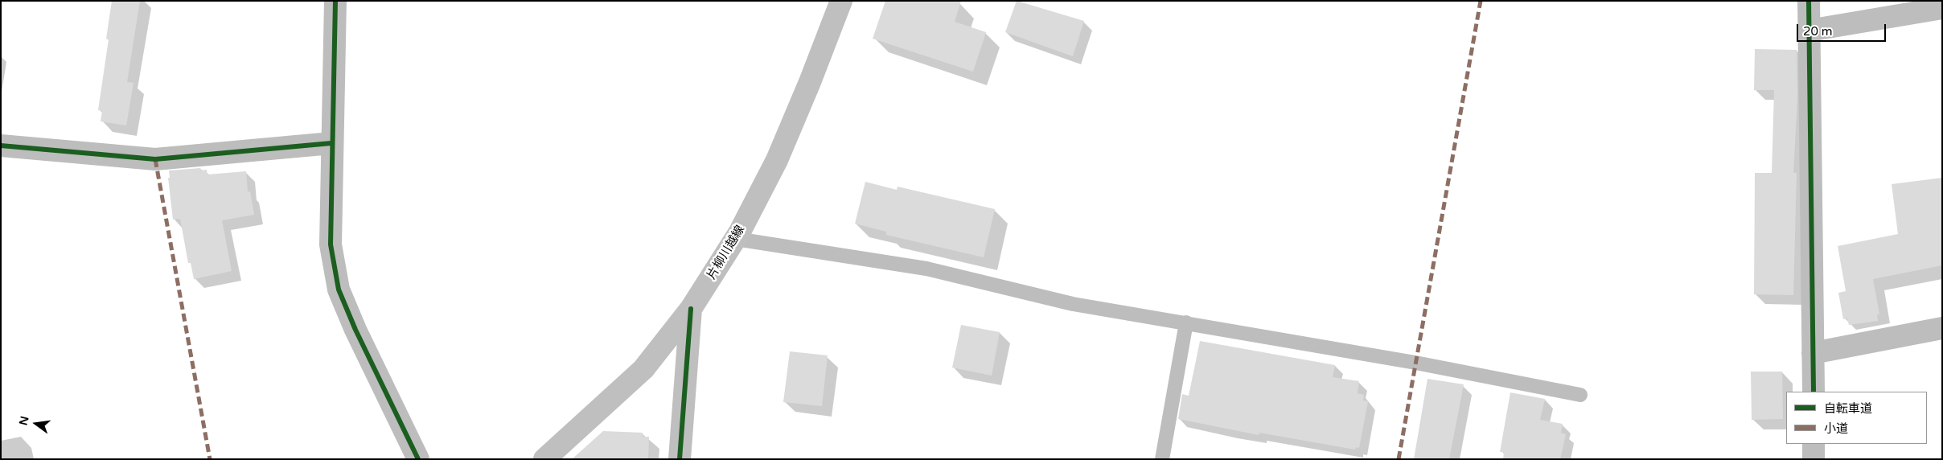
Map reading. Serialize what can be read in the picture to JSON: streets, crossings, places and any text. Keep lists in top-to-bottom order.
{
  "streets": {
    "main road": ["片柳川越線"]
  },
  "legend": ["自転車道", "小道"],
  "scale_bar": "20 m",
  "north": "left"
}
